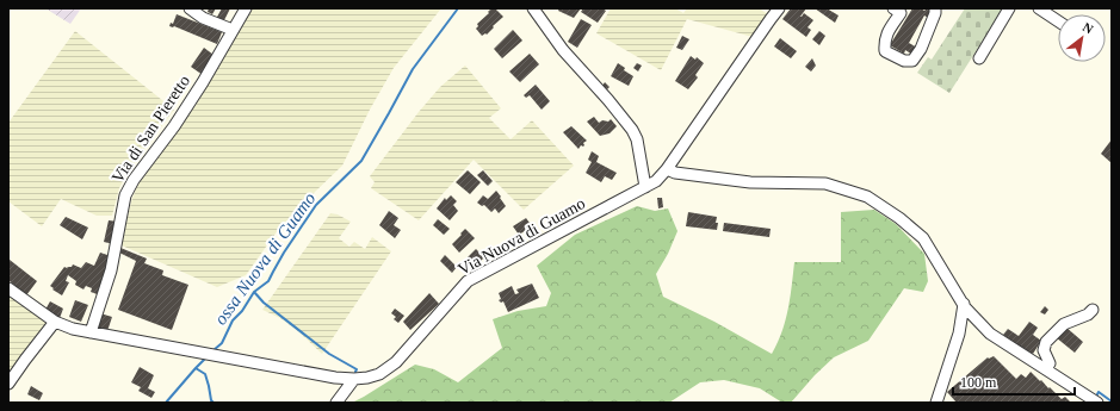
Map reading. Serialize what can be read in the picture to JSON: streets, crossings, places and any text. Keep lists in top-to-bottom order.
{
  "streets": {
    "street": ["Via di San Pieretto", "Via Nuova di Guamo"]
  },
  "crossings": [
    ["Via di San Pieretto", "Via Nuova di Guamo"]
  ],
  "water": ["ossa Nuova di Guamo"],
  "scale_bar": "100 m",
  "north": "top right"
}
